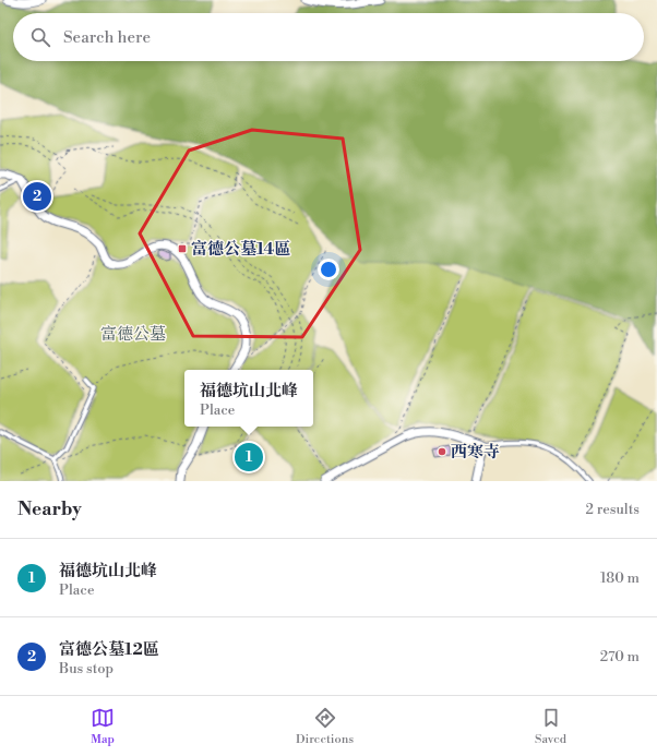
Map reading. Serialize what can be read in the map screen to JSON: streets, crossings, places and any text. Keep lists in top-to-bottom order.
{
  "parks": ["富德公墓"],
  "places": {
    "transit": ["富德公墓14區"],
    "other": ["西寒寺"]
  },
  "page": {
    "search": "Search here",
    "pins": ["2", "1"],
    "popup": ["福德坑山北峰", "Place"],
    "heading": ["Nearby", "2 results"],
    "list": [
      {
        "mark": "1",
        "name": "福德坑山北峰",
        "note": "Place",
        "value": "180 m"
      },
      {
        "mark": "2",
        "name": "富德公墓12區",
        "note": "Bus stop",
        "value": "270 m"
      }
    ],
    "nav": ["Map", "Directions", "Saved"]
  }
}
